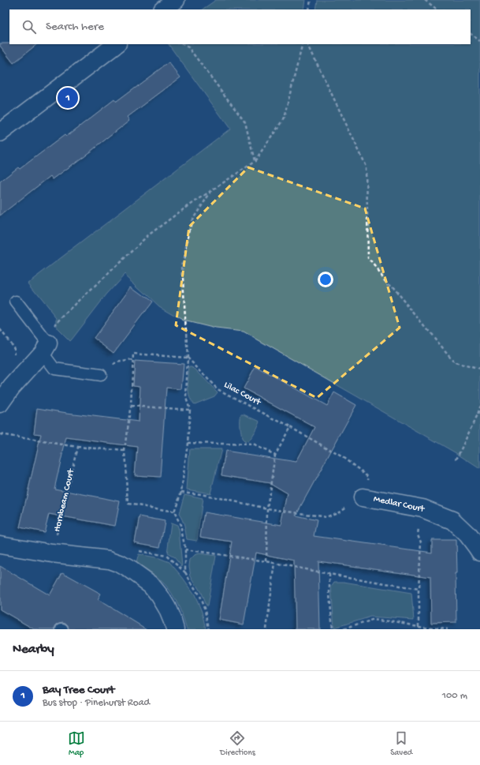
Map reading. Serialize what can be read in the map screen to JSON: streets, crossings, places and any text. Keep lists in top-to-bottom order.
{
  "streets": {
    "street": ["Medlar Court"],
    "path": ["Lilac Court", "Hornbeam Court"]
  },
  "crossings": [
    ["Lilac Court", "Medlar Court"]
  ],
  "page": {
    "search": "Search here",
    "pins": "1",
    "heading": "Nearby",
    "list": [
      {
        "mark": "1",
        "name": "Bay Tree Court",
        "note": "Bus stop · Pinehurst Road",
        "value": "100 m"
      }
    ],
    "nav": ["Map", "Directions", "Saved"]
  }
}
